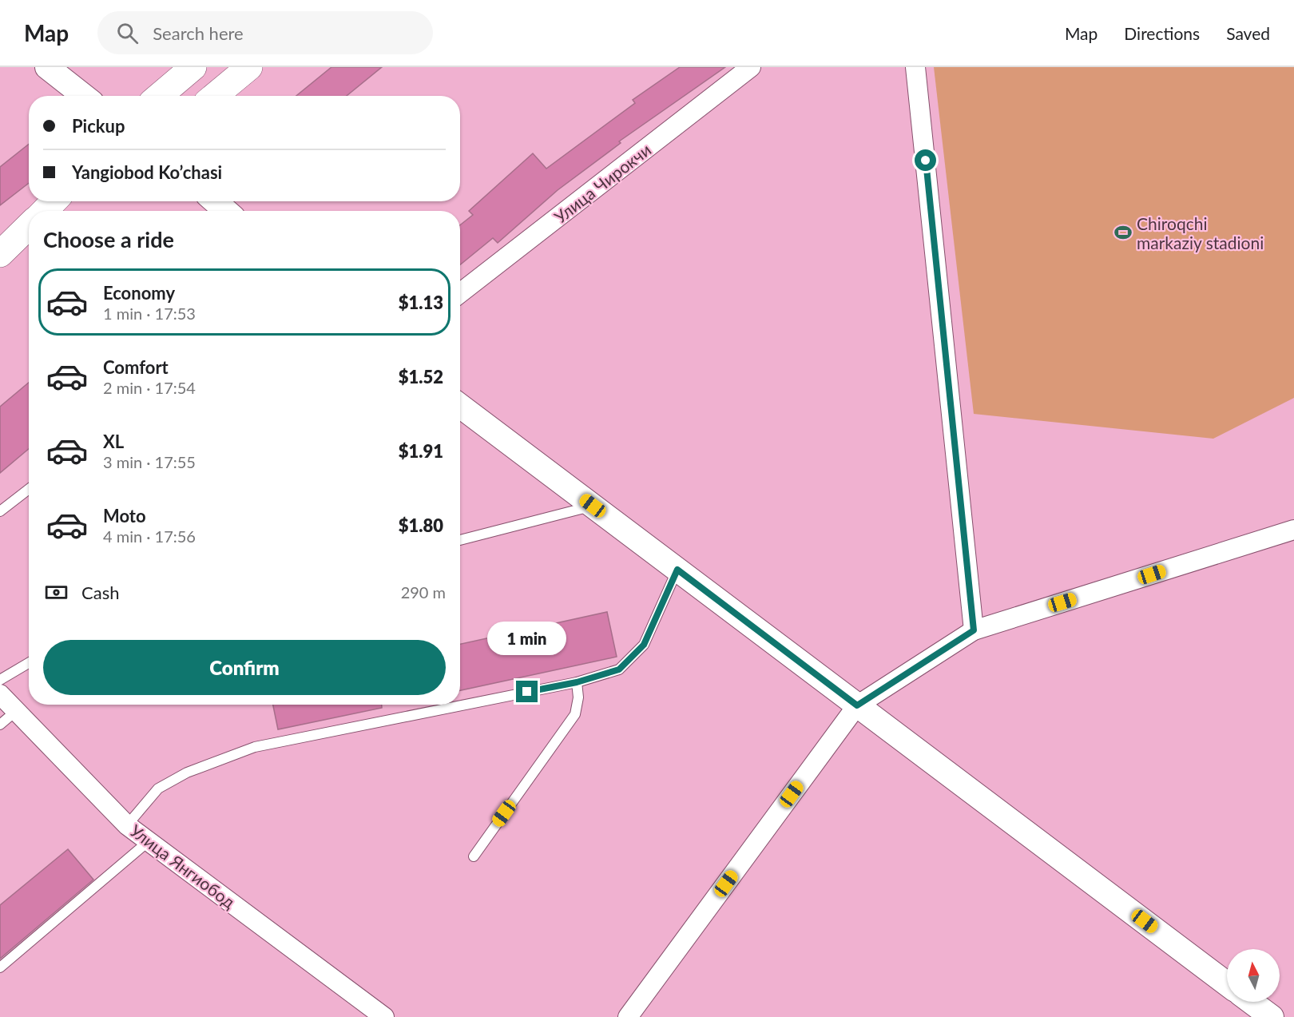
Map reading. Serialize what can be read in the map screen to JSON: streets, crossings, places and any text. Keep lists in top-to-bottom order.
{
  "streets": {
    "street": ["Улица Чирокчи", "Улица Янгиобод"]
  },
  "places": {
    "sports": ["Chiroqchi markaziy stadioni"]
  },
  "north": "top",
  "page": {
    "header": "Map",
    "search": "Search here",
    "nav": ["Map", "Directions", "Saved"],
    "banner": ["Pickup", "Yangiobod Ko’chasi"],
    "heading": "Choose a ride",
    "list": [
      {
        "name": "Economy",
        "note": "1 min · 17:53",
        "value": "$1.13"
      },
      {
        "name": "Comfort",
        "note": "2 min · 17:54",
        "value": "$1.52"
      },
      {
        "name": "XL",
        "note": "3 min · 17:55",
        "value": "$1.91"
      },
      {
        "name": "Moto",
        "note": "4 min · 17:56",
        "value": "$1.80"
      }
    ],
    "pay": ["Cash", "290 m"],
    "bubble": "1 min",
    "buttons": "Confirm"
  }
}
